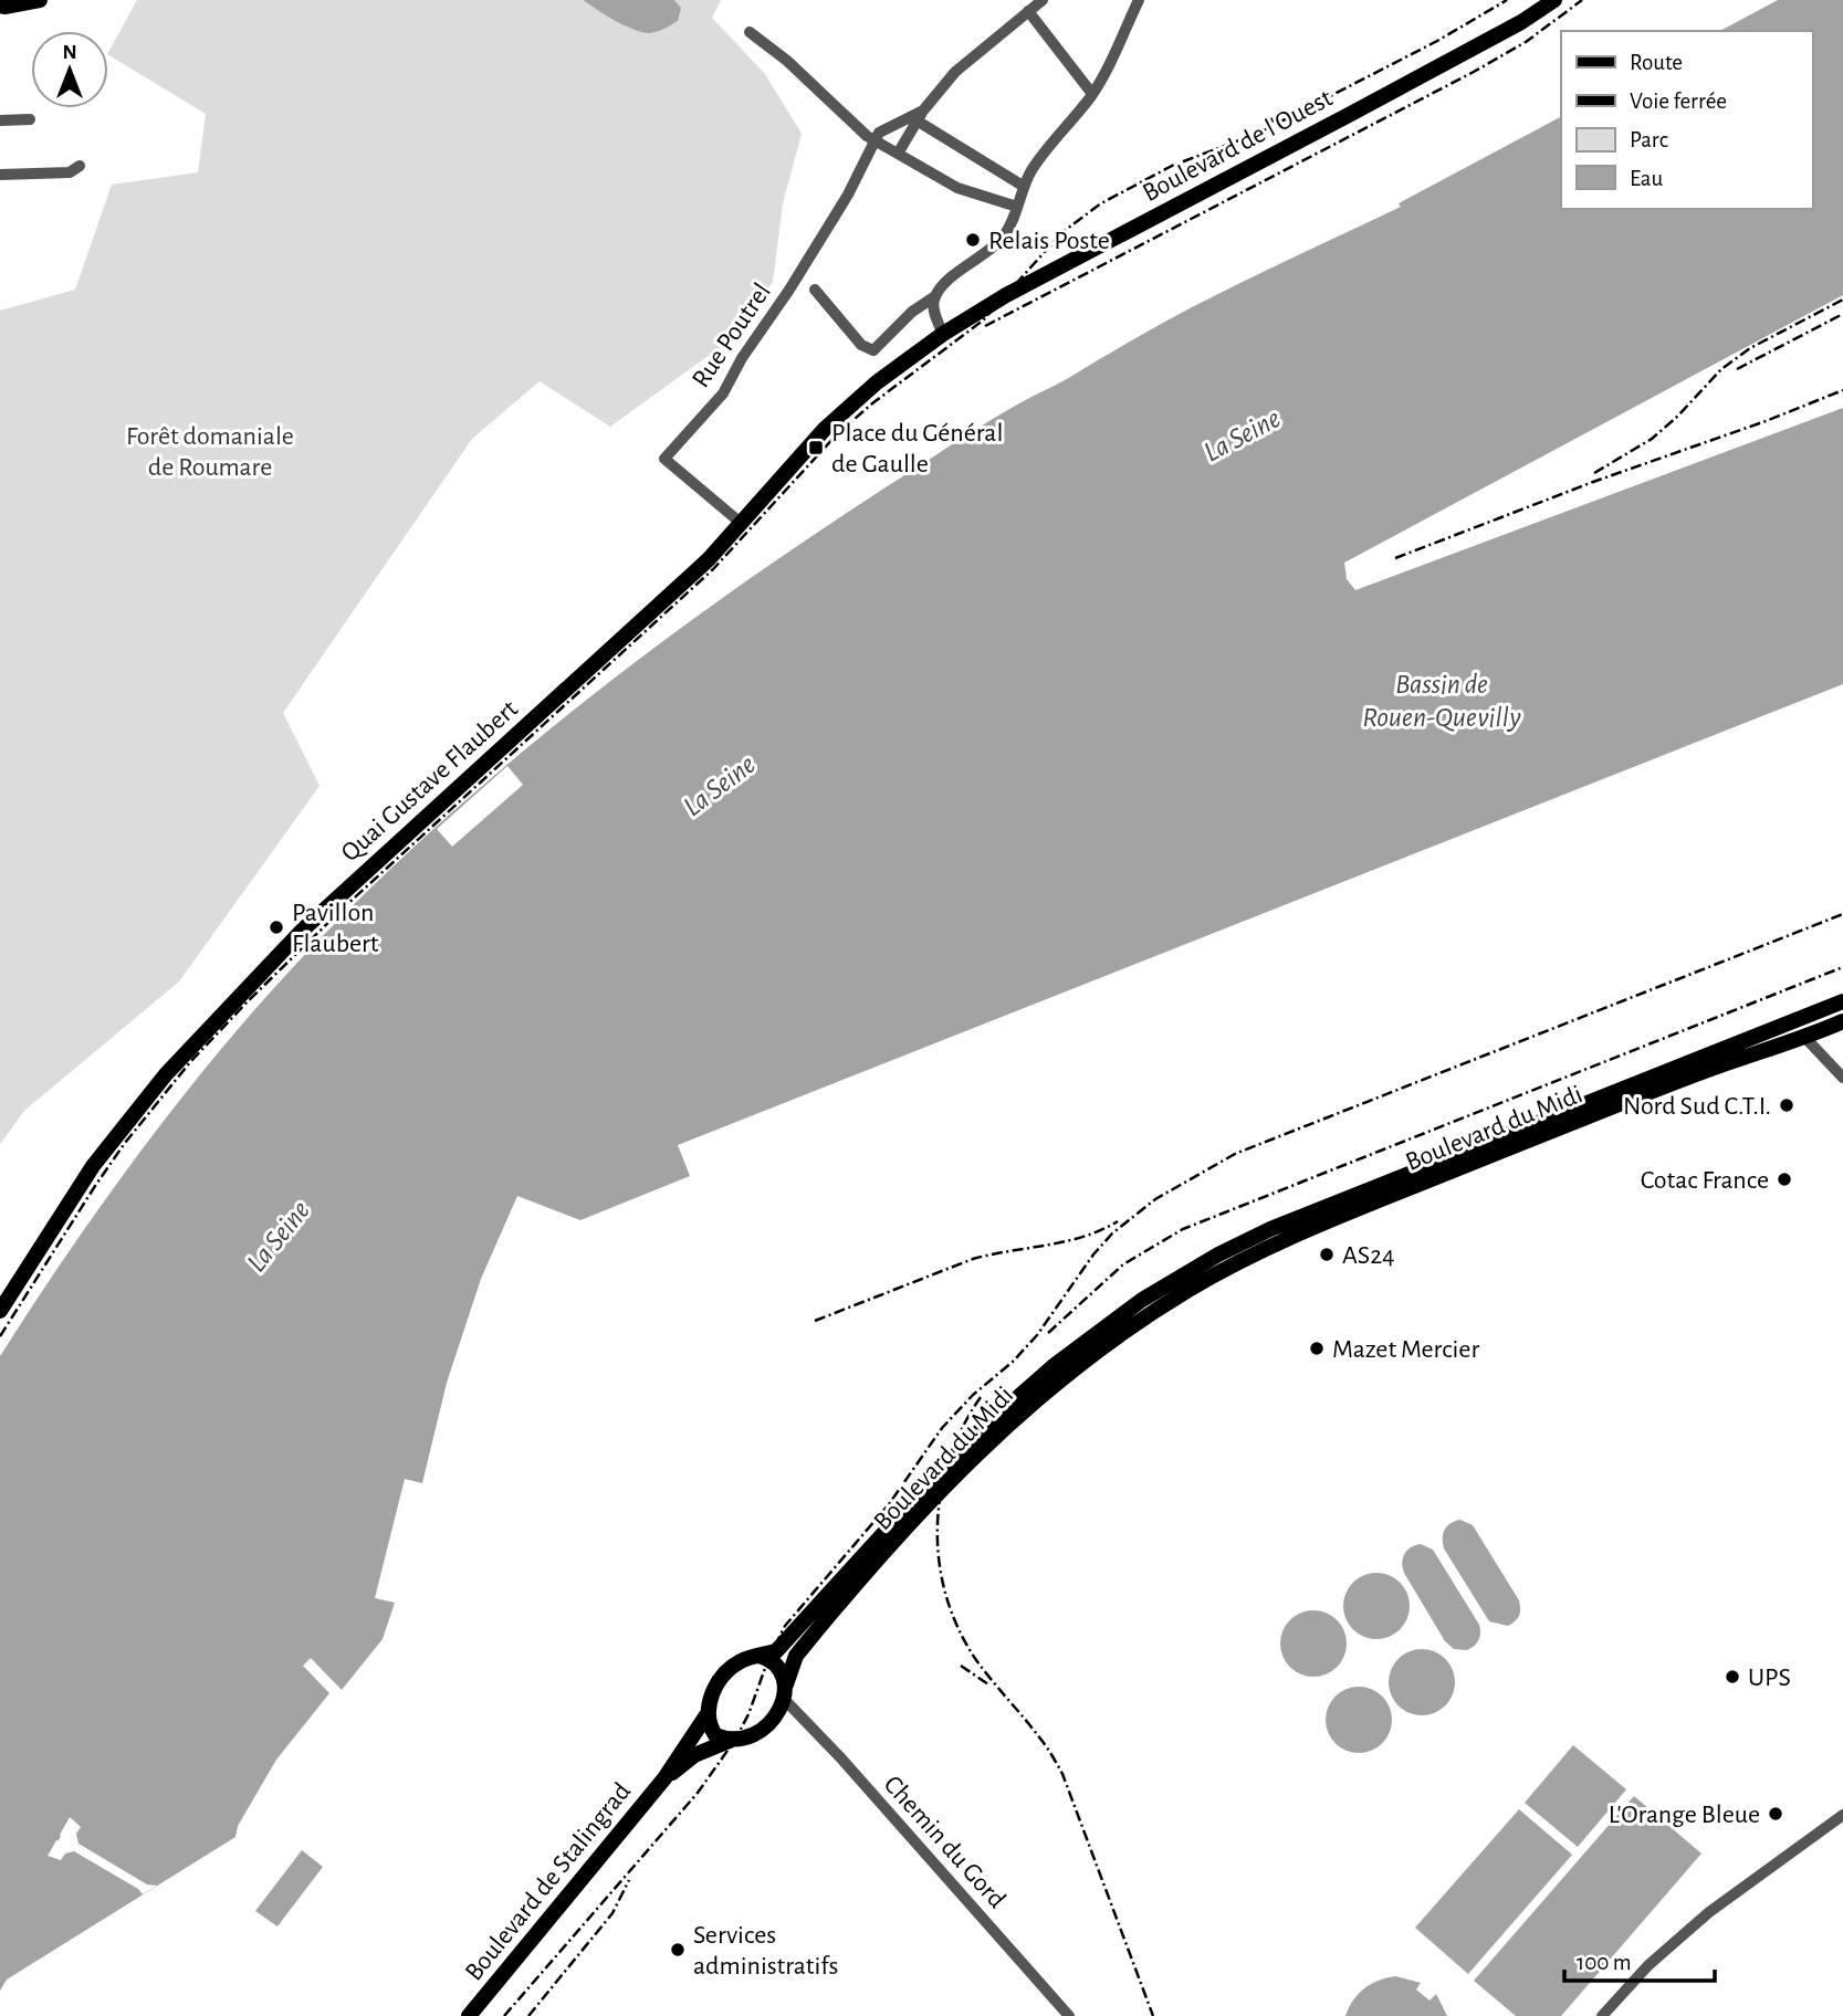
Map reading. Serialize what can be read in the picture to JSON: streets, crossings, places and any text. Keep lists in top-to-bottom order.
{
  "streets": {
    "main road": [
      "Boulevard de l'Ouest",
      "Quai Gustave Flaubert",
      "Boulevard du Midi",
      "Boulevard de Stalingrad"
    ],
    "street": ["Rue Poutrel", "Chemin du Gord"]
  },
  "crossings": [
    ["Boulevard de l'Ouest", "Quai Gustave Flaubert"],
    ["Rue Poutrel", "Quai Gustave Flaubert"],
    ["Boulevard du Midi", "Chemin du Gord"],
    ["Boulevard du Midi", "Boulevard de Stalingrad"],
    ["Chemin du Gord", "Boulevard de Stalingrad"]
  ],
  "water": ["La Seine", "Bassin de Rouen-Quevilly"],
  "parks": ["Forêt domaniale de Roumare"],
  "places": {
    "other": [
      "Relais Poste",
      "Pavillon Flaubert",
      "Nord Sud C.T.I.",
      "Cotac France",
      "AS24",
      "Mazet Mercier",
      "UPS",
      "L'Orange Bleue",
      "Services administratifs"
    ],
    "transit": ["Place du Général de Gaulle"]
  },
  "legend": [
    "Route",
    "Voie ferrée",
    "Parc",
    "Eau"
  ],
  "scale_bar": "100 m",
  "north": "top"
}
